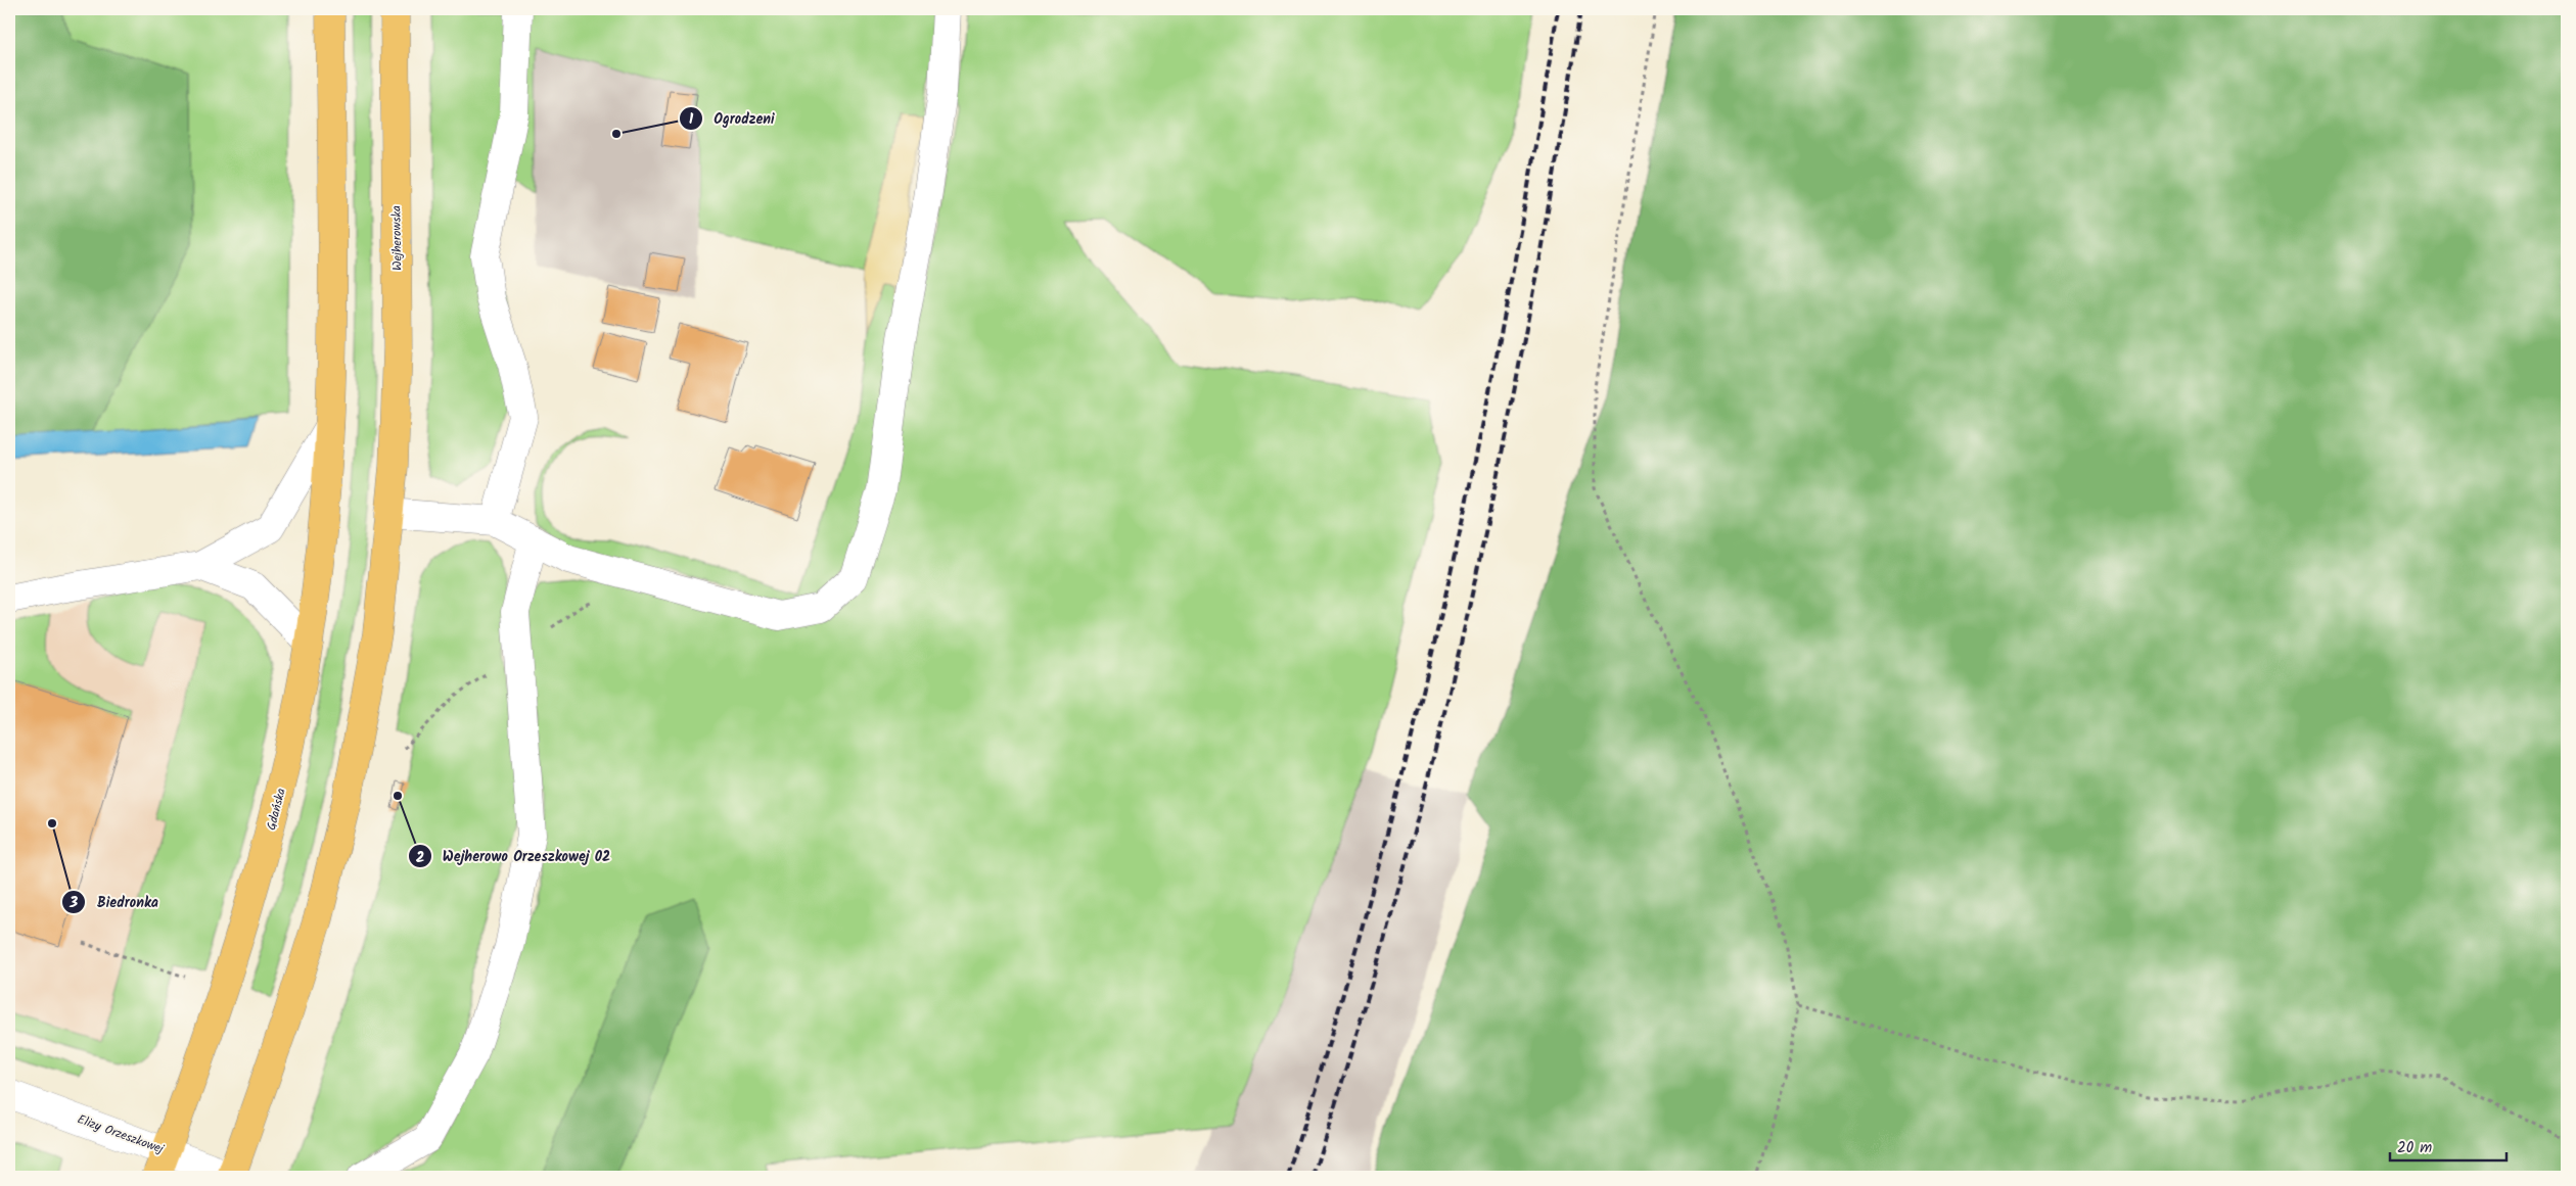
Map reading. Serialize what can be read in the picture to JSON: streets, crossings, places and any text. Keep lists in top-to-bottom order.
{
  "streets": {
    "main road": ["Wejherowska", "Gdańska"],
    "street": ["Elizy Orzeszkowej"]
  },
  "crossings": [
    ["Gdańska", "Elizy Orzeszkowej"]
  ],
  "places": ["Ogrodzeni", "Wejherowo Orzeszkowej 02", "Biedronka"],
  "scale_bar": "20 m"
}
